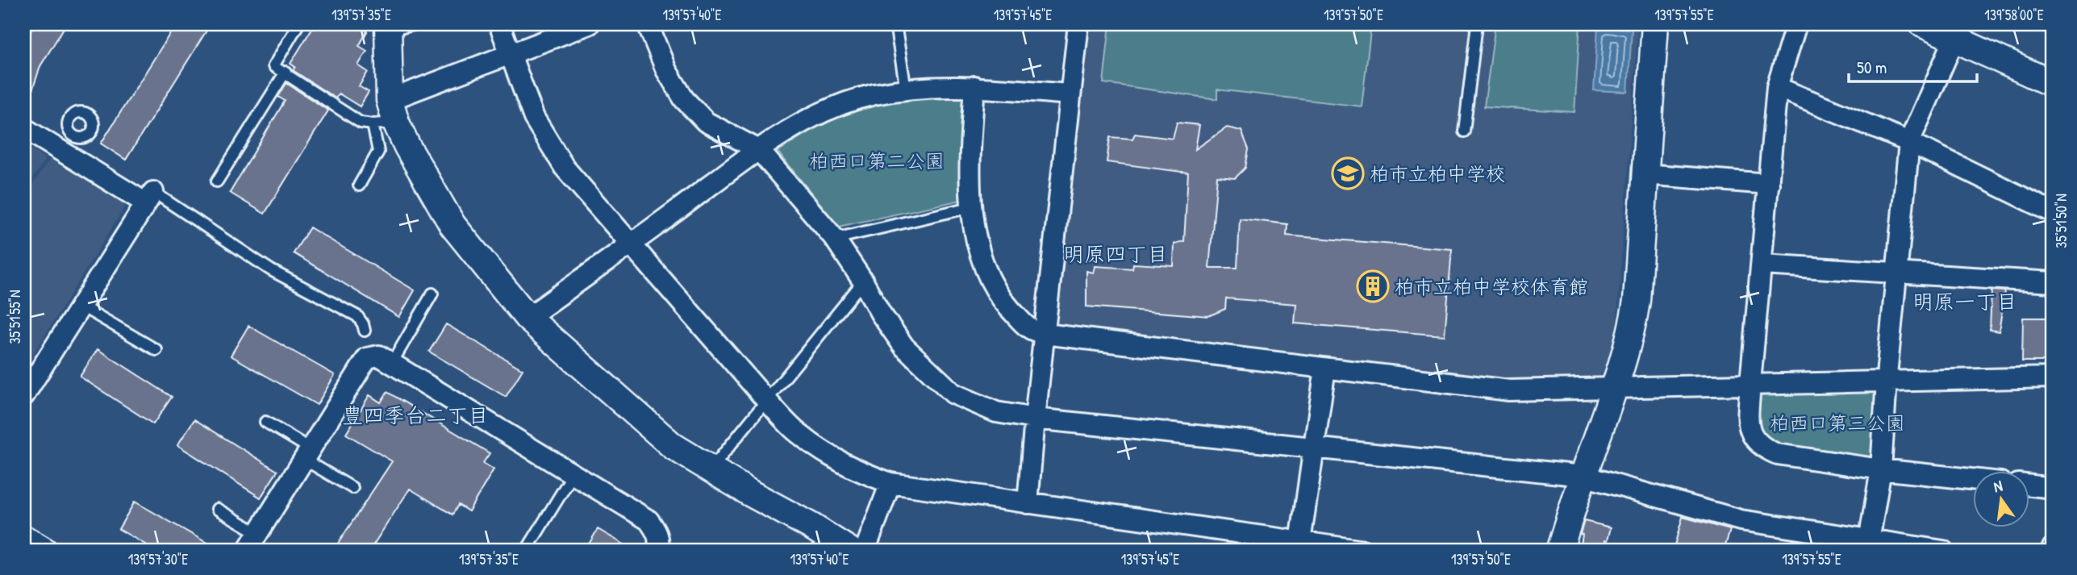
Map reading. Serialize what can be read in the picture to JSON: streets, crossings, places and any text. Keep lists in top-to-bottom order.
{
  "districts": ["明原四丁目", "明原一丁目", "豊四季台二丁目"],
  "parks": ["柏西口第二公園", "柏西口第三公園"],
  "places": {
    "school or university": ["柏市立柏中学校"],
    "building": ["柏市立柏中学校体育館"]
  },
  "scale_bar": "50 m",
  "north": "top",
  "coordinates": [
    "139°57'35\"E",
    "139°57'40\"E",
    "139°57'45\"E",
    "139°57'50\"E",
    "139°57'55\"E",
    "139°58'00\"E",
    "35°51'50\"N",
    "35°51'55\"N",
    "139°57'30\"E"
  ]
}
